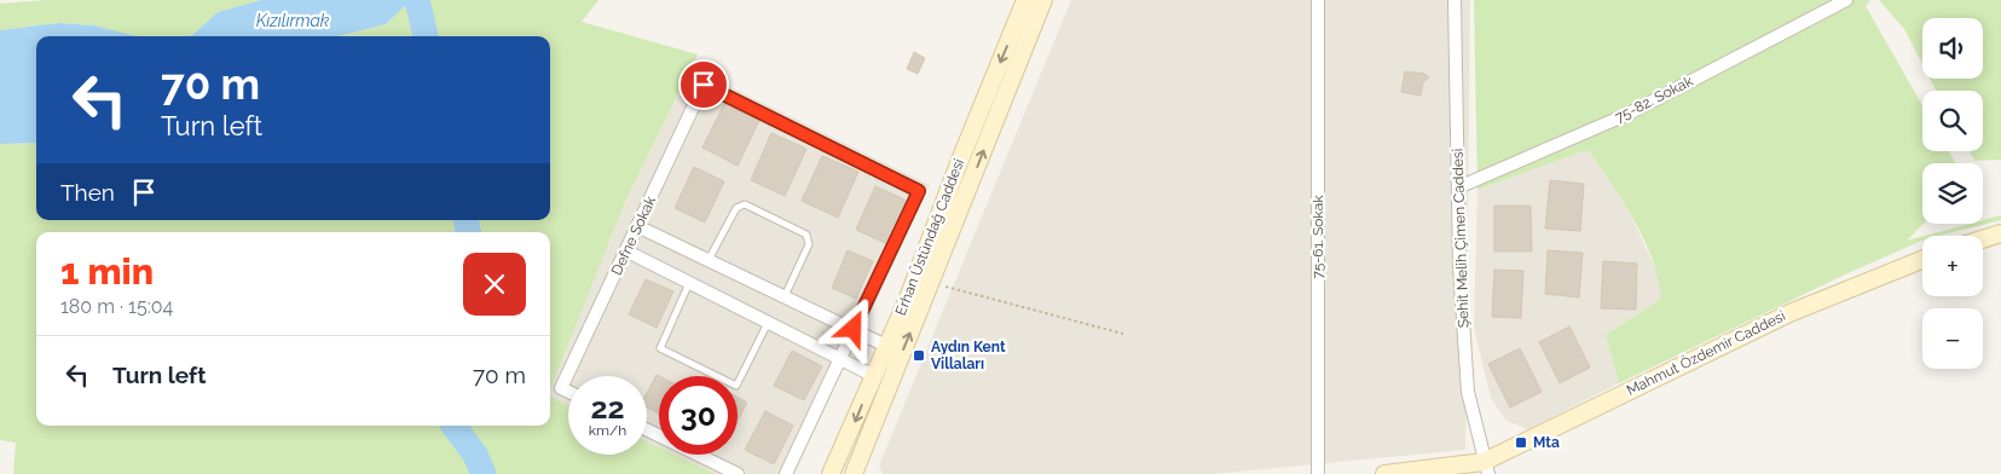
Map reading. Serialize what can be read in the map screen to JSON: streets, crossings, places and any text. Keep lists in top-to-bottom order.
{
  "streets": {
    "street": [
      "75-82. Sokak",
      "Defne Sokak",
      "Erhan Üstündağ Caddesi",
      "75-61. Sokak",
      "Şehit Melih Çimen Caddesi",
      "Mahmut Özdemir Caddesi"
    ]
  },
  "crossings": [
    ["75-82. Sokak", "Şehit Melih Çimen Caddesi"],
    ["Şehit Melih Çimen Caddesi", "Mahmut Özdemir Caddesi"]
  ],
  "water": ["Kızılırmak"],
  "places": {
    "transit": ["Aydın Kent Villaları", "Mta"]
  },
  "page": {
    "map_buttons": ["+", "−"],
    "turn": ["70 m", "Turn left"],
    "then": "Then",
    "heading": ["1 min", "180 m · 15:04"],
    "list": [
      {
        "name": "Turn left",
        "value": "70 m"
      }
    ],
    "speed": "22 km/h",
    "limit": "30"
  }
}
